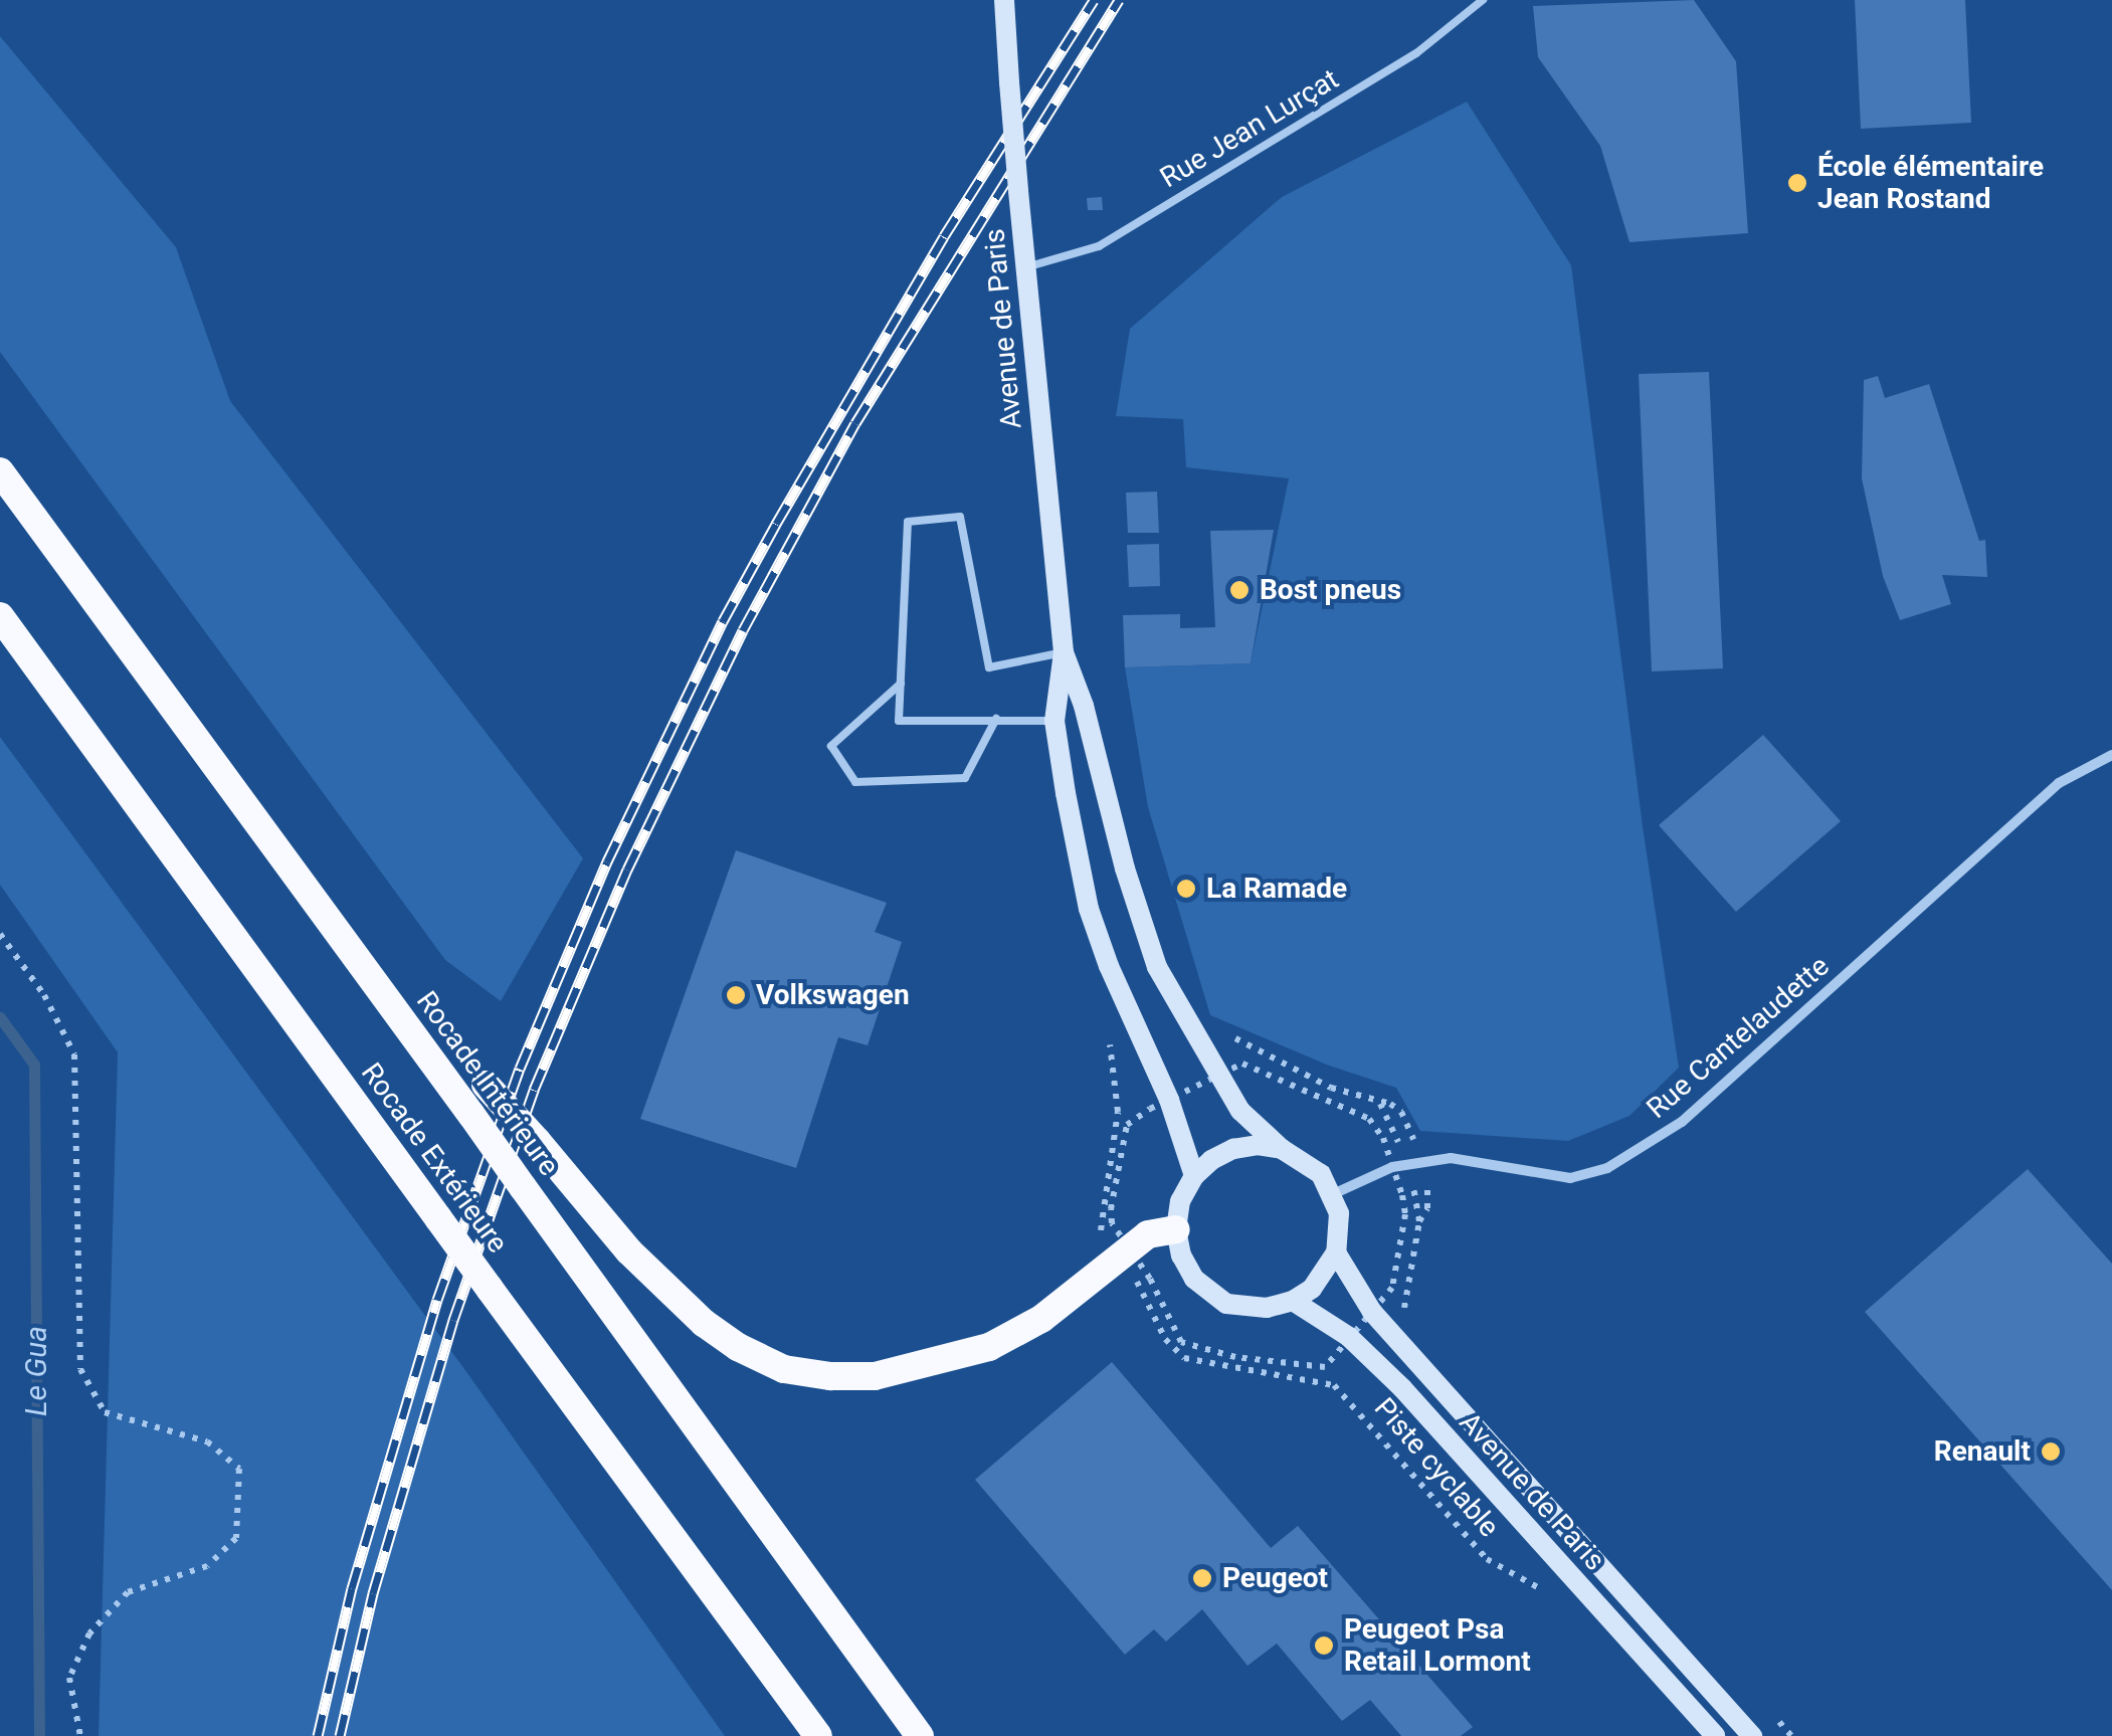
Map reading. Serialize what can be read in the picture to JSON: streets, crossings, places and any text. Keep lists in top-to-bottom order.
{
  "streets": {
    "highway": ["Rocade Intérieure", "Rocade Extérieure"],
    "main road": ["Avenue de Paris"],
    "street": ["Rue Cantelaudette"],
    "lane": ["Rue Jean Lurçat"],
    "path": ["Piste cyclable"]
  },
  "crossings": [
    ["Rue Jean Lurçat", "Avenue de Paris"],
    ["Avenue de Paris", "Rue Cantelaudette"]
  ],
  "water": ["Le Gua"],
  "places": [
    "École élémentaire Jean Rostand",
    "Bost pneus",
    "La Ramade",
    "Volkswagen",
    "Renault",
    "Peugeot",
    "Peugeot Psa Retail Lormont"
  ]
}
